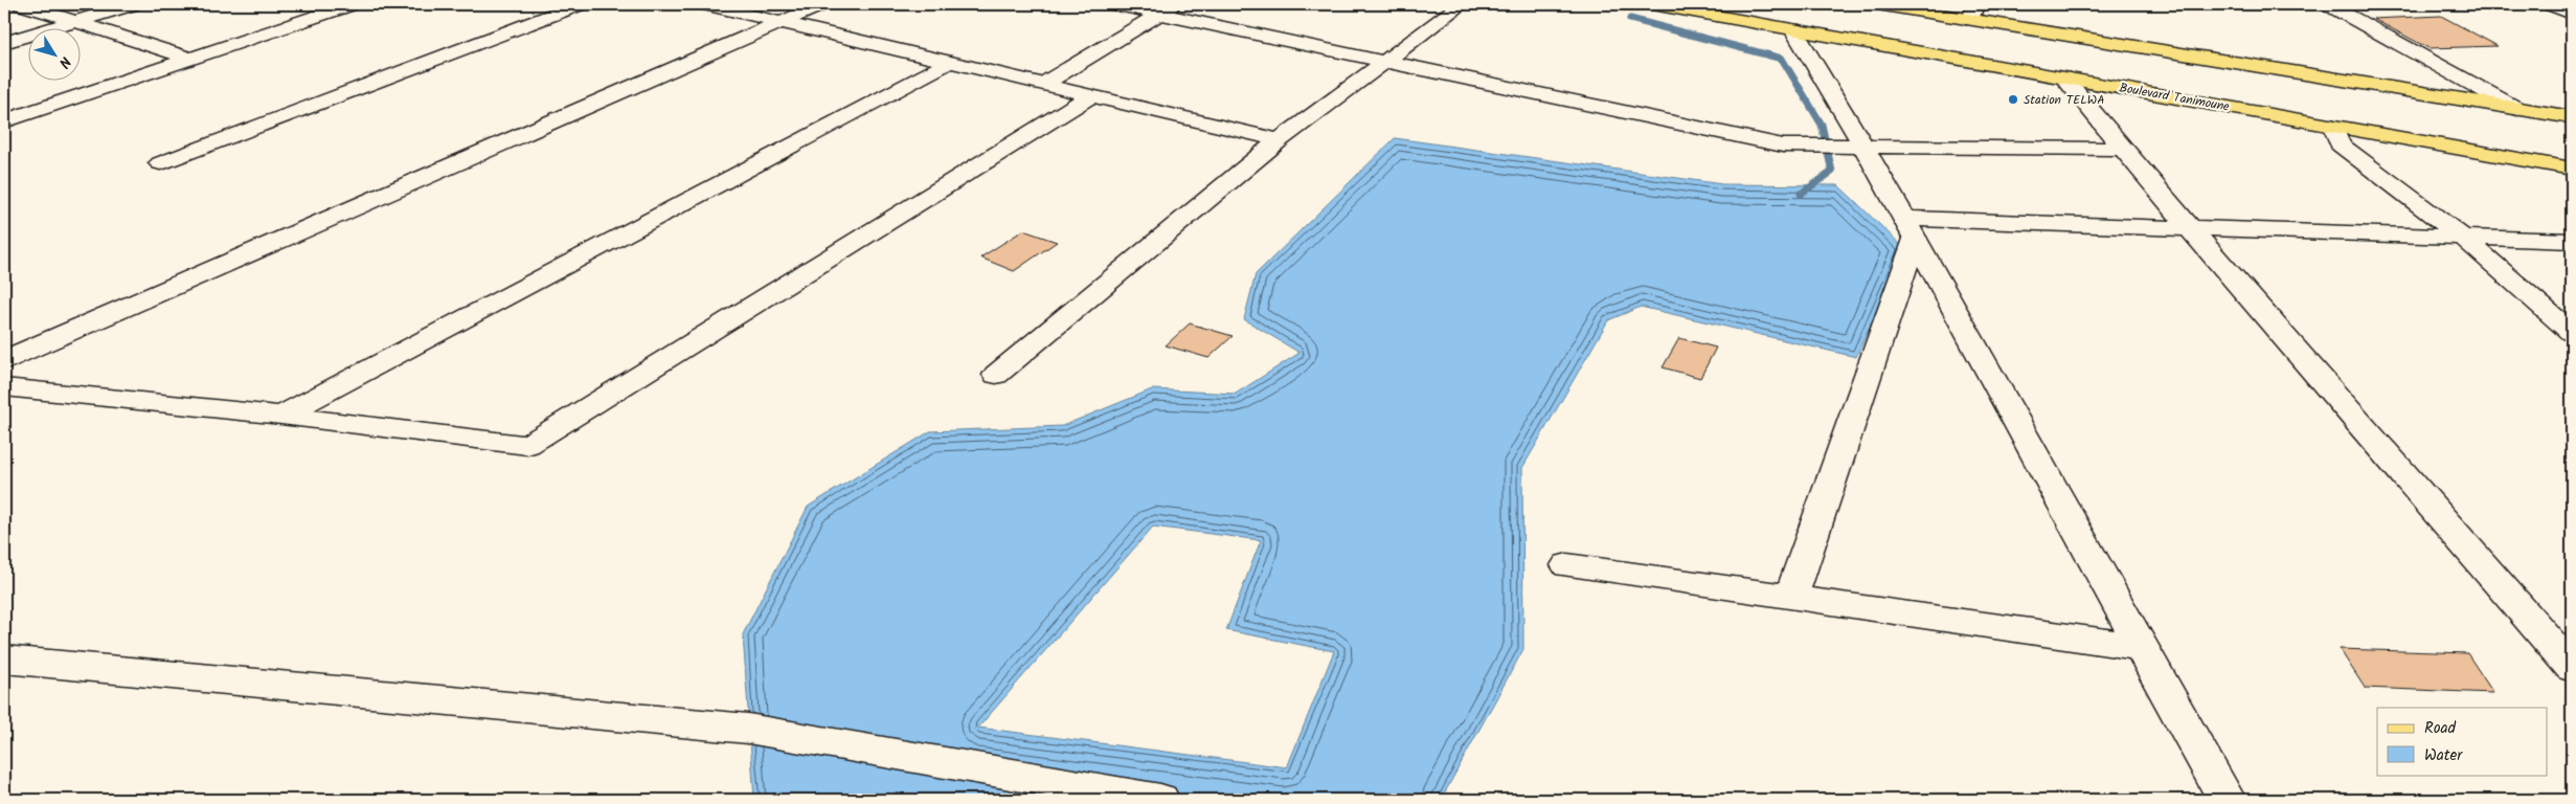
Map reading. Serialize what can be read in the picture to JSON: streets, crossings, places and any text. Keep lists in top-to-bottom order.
{
  "streets": {
    "main road": ["Boulevard Tanimoune"]
  },
  "places": ["Station TELWA"],
  "legend": ["Road", "Water"],
  "north": "bottom right"
}
